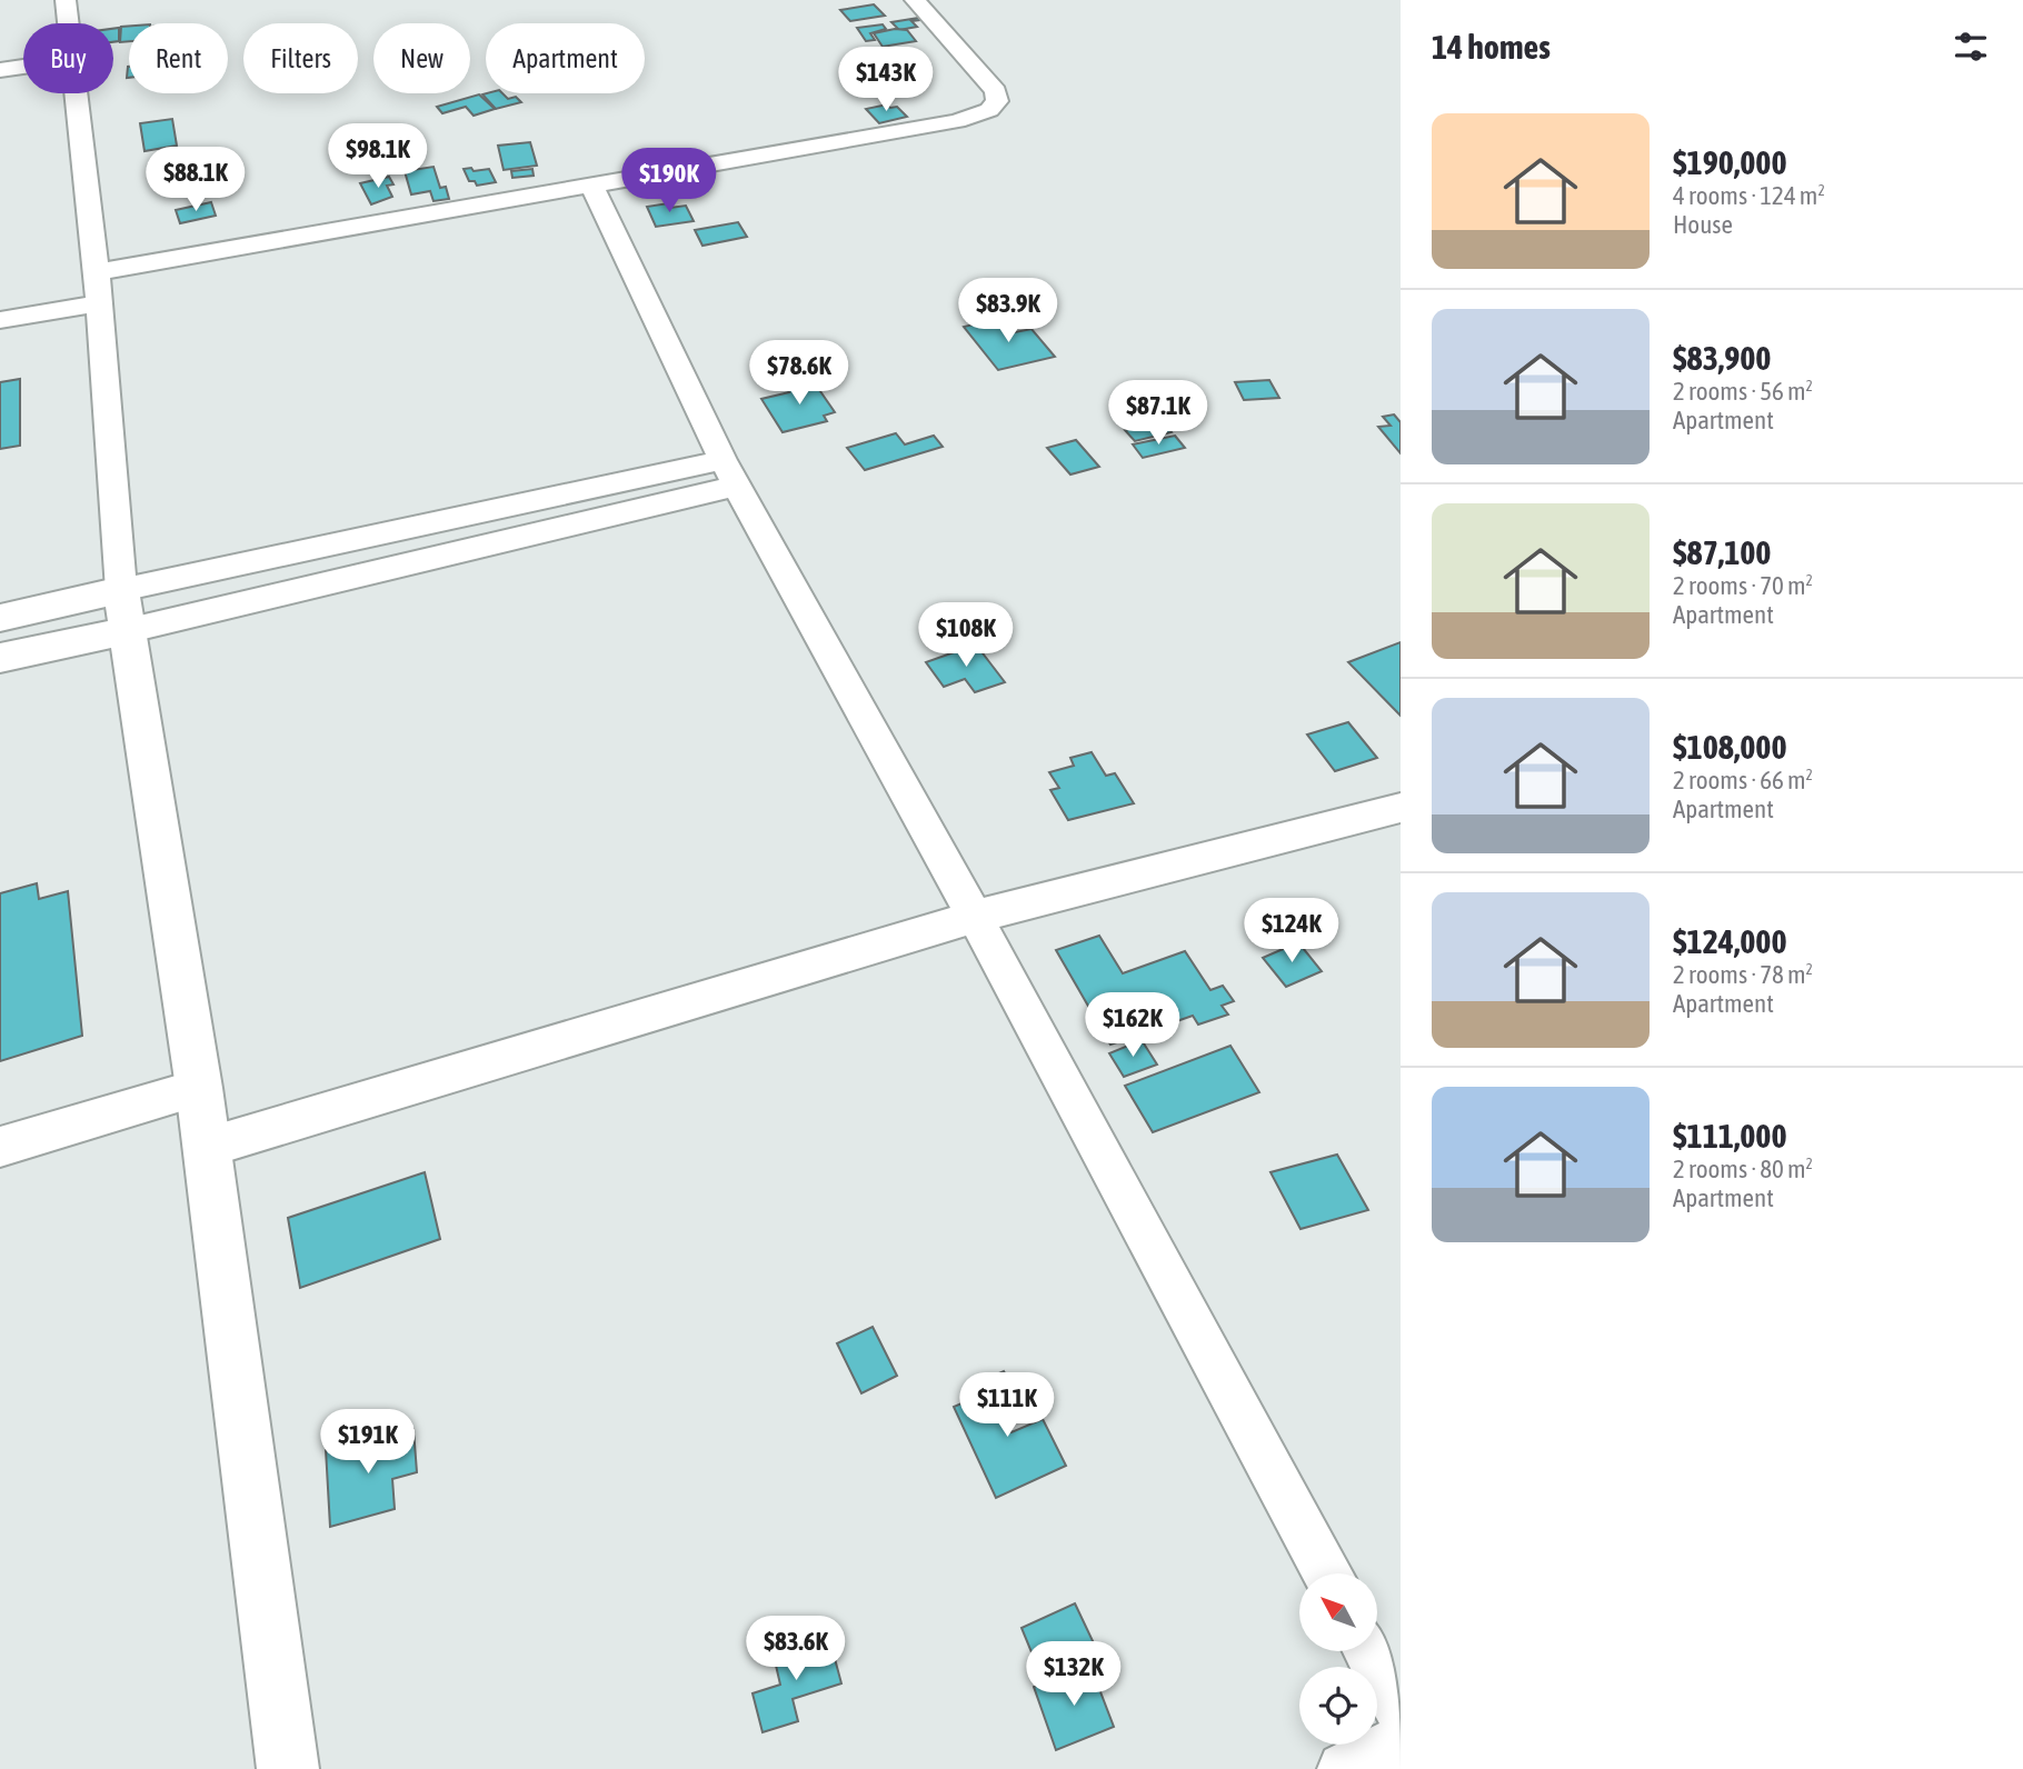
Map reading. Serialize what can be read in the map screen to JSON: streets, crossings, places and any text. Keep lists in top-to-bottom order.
{
  "north": "top left",
  "page": {
    "heading": "14 homes",
    "chip": [
      "Buy",
      "Rent",
      "Filters",
      "New",
      "Apartment"
    ],
    "price": [
      "$143K",
      "$98.1K",
      "$88.1K",
      "$190K",
      "$83.9K",
      "$78.6K",
      "$87.1K",
      "$108K",
      "$124K",
      "$162K",
      "$111K",
      "$191K",
      "$83.6K",
      "$132K"
    ],
    "list": [
      {
        "name": "$190,000",
        "note": "4 rooms · 124 m² · House"
      },
      {
        "name": "$83,900",
        "note": "2 rooms · 56 m² · Apartment"
      },
      {
        "name": "$87,100",
        "note": "2 rooms · 70 m² · Apartment"
      },
      {
        "name": "$108,000",
        "note": "2 rooms · 66 m² · Apartment"
      },
      {
        "name": "$124,000",
        "note": "2 rooms · 78 m² · Apartment"
      },
      {
        "name": "$111,000",
        "note": "2 rooms · 80 m² · Apartment"
      }
    ]
  }
}
